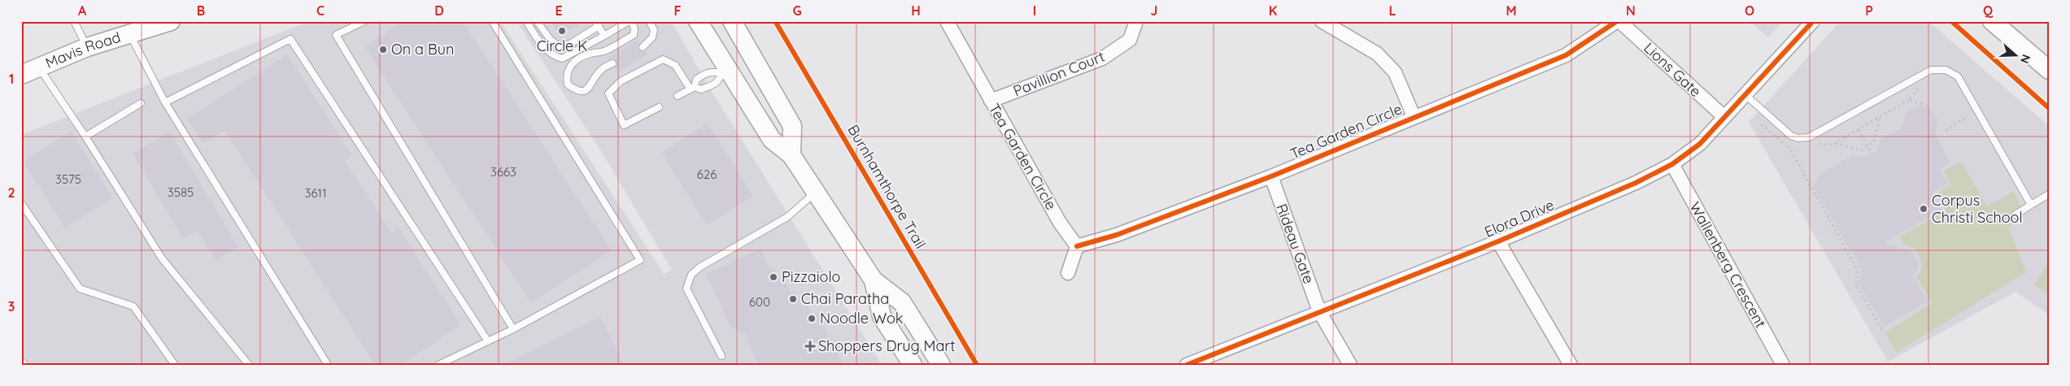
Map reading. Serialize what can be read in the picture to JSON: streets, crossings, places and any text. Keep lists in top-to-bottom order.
{
  "streets": {
    "main road": ["Mavis Road"],
    "street": [
      "Lions Gate",
      "Pavillion Court",
      "Tea Garden Circle",
      "Elora Drive",
      "Rideau Gate",
      "Wallenberg Crescent"
    ],
    "cycle path": ["Burnhamthorpe Trail"]
  },
  "crossings": [
    ["Lions Gate", "Tea Garden Circle"],
    ["Lions Gate", "Elora Drive"],
    ["Pavillion Court", "Tea Garden Circle"],
    ["Tea Garden Circle", "Rideau Gate"],
    ["Elora Drive", "Rideau Gate"],
    ["Elora Drive", "Wallenberg Crescent"]
  ],
  "places": {
    "other": [
      "Circle K",
      "On a Bun",
      "Corpus Christi School",
      "Pizzaiolo",
      "Chai Paratha",
      "Noodle Wok"
    ],
    "health": ["Shoppers Drug Mart"]
  },
  "house_numbers": [
    "3663",
    "626",
    "3575",
    "3585",
    "3611",
    "600"
  ],
  "north": "right",
  "grid": {
    "columns": [
      "A",
      "B",
      "C",
      "D",
      "E",
      "F",
      "G",
      "H",
      "I",
      "J",
      "K",
      "L",
      "M",
      "N",
      "O",
      "P",
      "Q"
    ],
    "rows": ["1", "2", "3"]
  }
}
